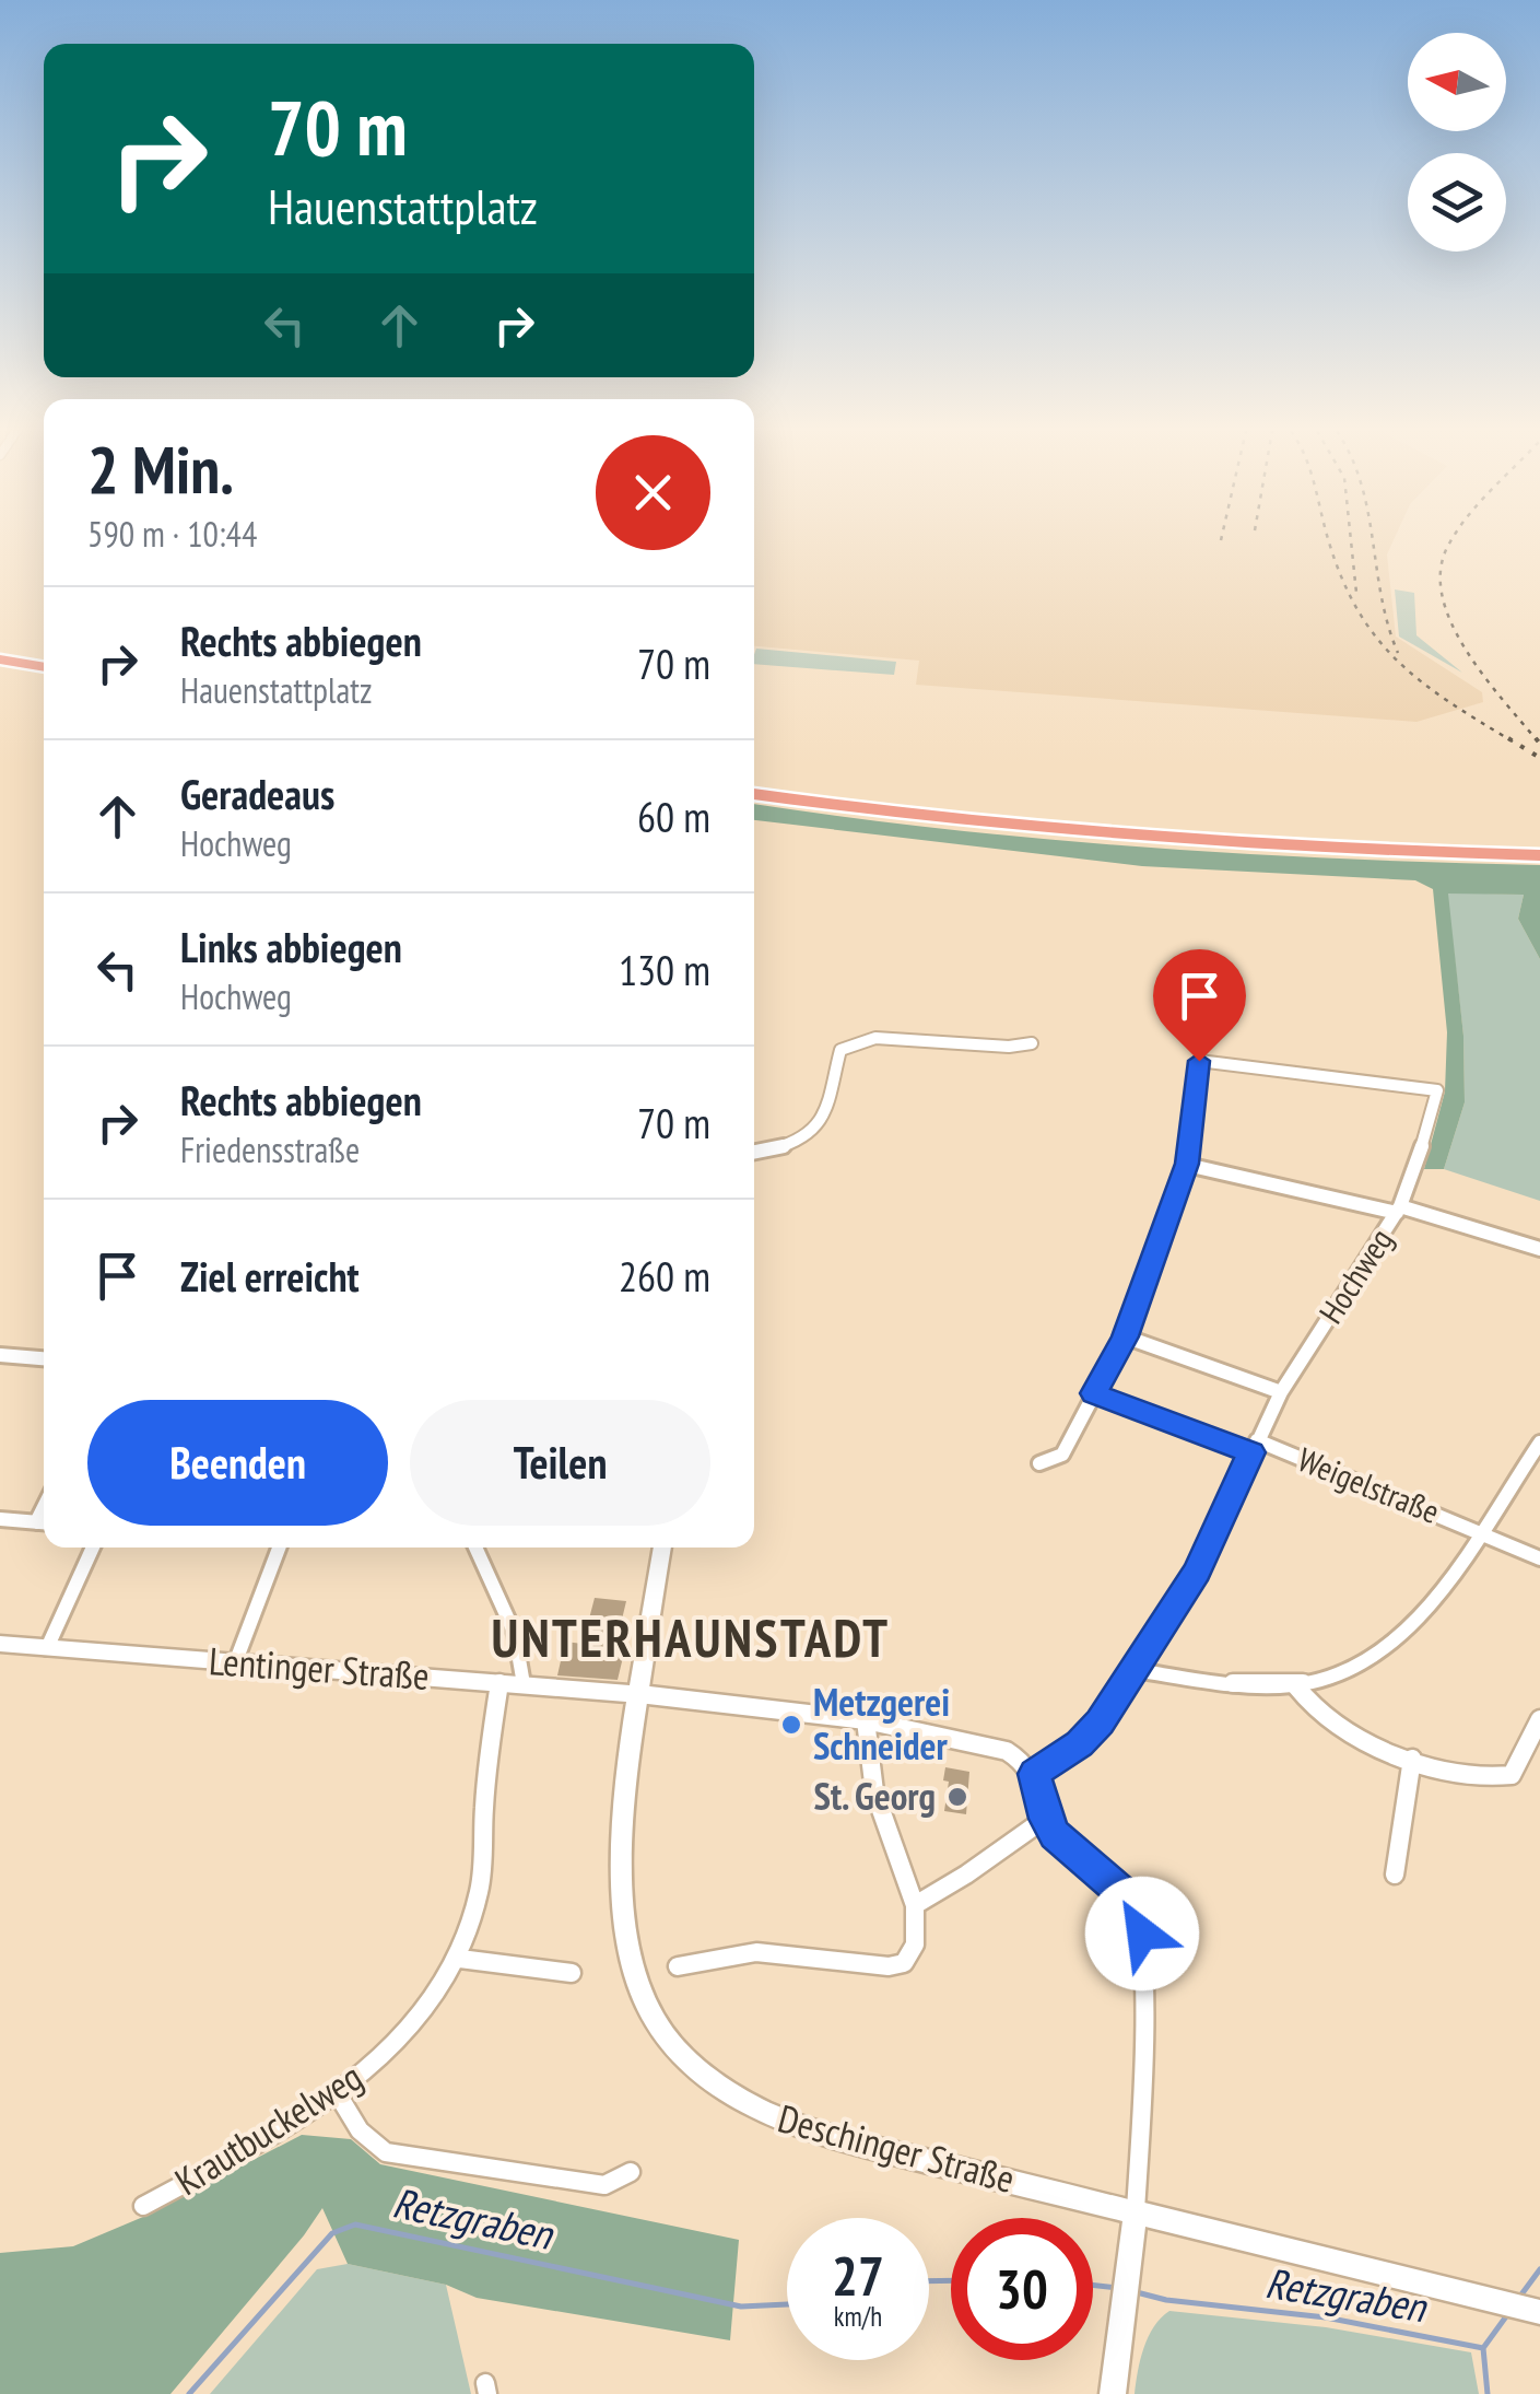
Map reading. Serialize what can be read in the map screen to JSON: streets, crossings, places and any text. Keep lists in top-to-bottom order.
{
  "streets": {
    "street": [
      "Hochweg",
      "Weigelstraße",
      "Lentinger Straße",
      "Krautbuckelweg",
      "Deschinger Straße"
    ]
  },
  "crossings": [
    ["Hochweg", "Weigelstraße"],
    ["Lentinger Straße", "Krautbuckelweg"],
    ["Lentinger Straße", "Deschinger Straße"]
  ],
  "districts": ["UNTERHAUNSTADT"],
  "water": ["Retzgraben"],
  "places": ["Metzgerei Schneider", "St. Georg"],
  "north": "left",
  "page": {
    "turn": ["70 m", "Hauenstattplatz"],
    "heading": ["2 Min.", "590 m · 10:44"],
    "list": [
      {
        "name": "Rechts abbiegen",
        "note": "Hauenstattplatz",
        "value": "70 m"
      },
      {
        "name": "Geradeaus",
        "note": "Hochweg",
        "value": "60 m"
      },
      {
        "name": "Links abbiegen",
        "note": "Hochweg",
        "value": "130 m"
      },
      {
        "name": "Rechts abbiegen",
        "note": "Friedensstraße",
        "value": "70 m"
      },
      {
        "name": "Ziel erreicht",
        "value": "260 m"
      }
    ],
    "buttons": ["Beenden", "Teilen"],
    "speed": "27 km/h",
    "limit": "30"
  }
}
